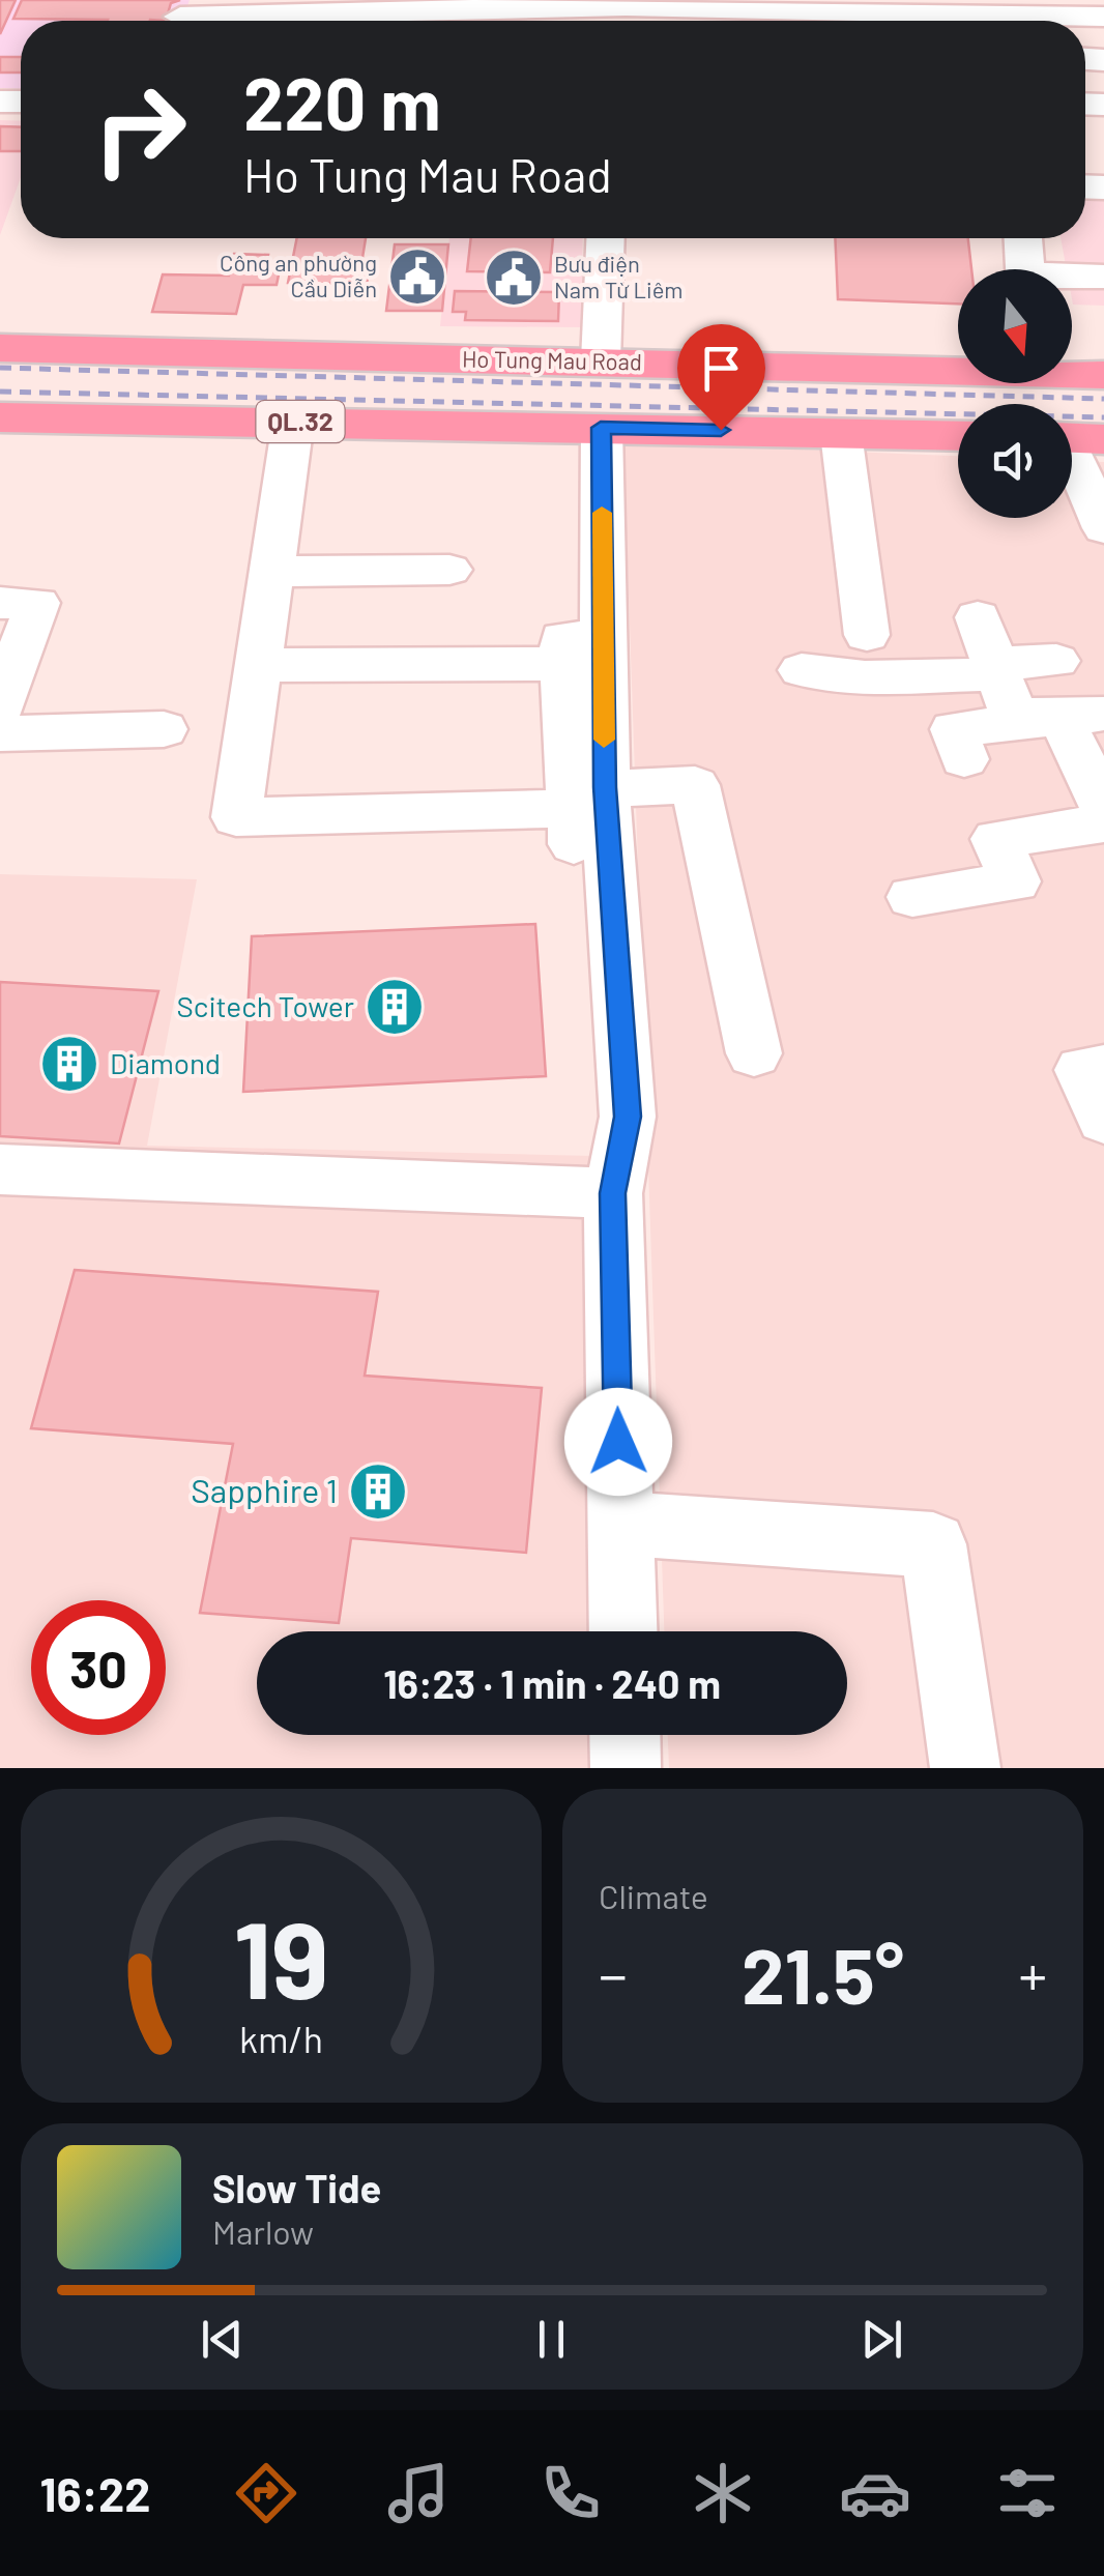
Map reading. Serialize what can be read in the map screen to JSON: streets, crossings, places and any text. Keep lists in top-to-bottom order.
{
  "streets": {
    "highway": ["Ho Tung Mau Road", "QL.32"]
  },
  "places": {
    "public building": ["Công an phường Cầu Diễn", "Bưu điện Nam Từ Liêm"],
    "building": ["Scitech Tower", "Diamond", "Sapphire 1"]
  },
  "north": "bottom",
  "page": {
    "turn": ["220 m", "Ho Tung Mau Road"],
    "limit": "30",
    "trip": "16:23 · 1 min · 240 m",
    "tile": "Climate",
    "heat": ["−", "21.5°", "+"],
    "song": ["Slow Tide", "Marlow"],
    "tabs": "16:22",
    "gauge": ["19", "km/h"]
  }
}
